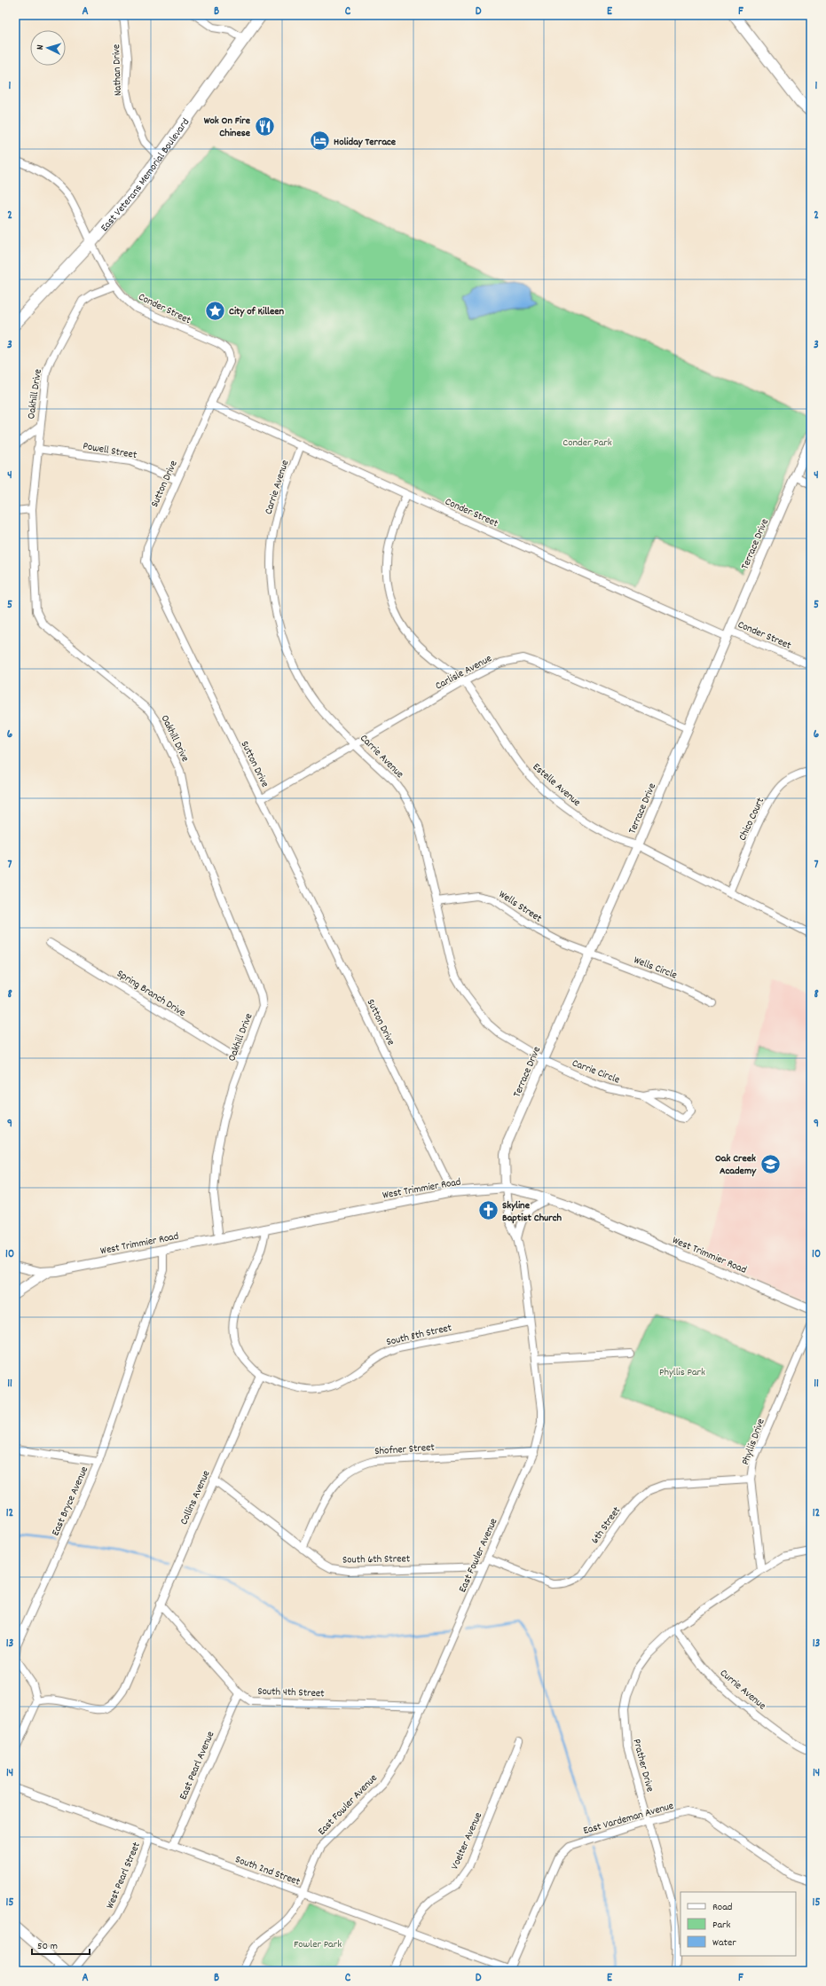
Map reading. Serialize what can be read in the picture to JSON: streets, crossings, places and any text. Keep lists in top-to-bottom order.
{
  "streets": {
    "main road": ["East Veterans Memorial Boulevard"],
    "street": [
      "Nathan Drive",
      "Conder Street",
      "Oakhill Drive",
      "Powell Street",
      "Sutton Drive",
      "Carrie Avenue",
      "Terrace Drive",
      "Carlisle Avenue",
      "Estelle Avenue",
      "Chico Court",
      "Wells Street",
      "Wells Circle",
      "Spring Branch Drive",
      "Carrie Circle",
      "West Trimmier Road",
      "South 8th Street",
      "Phyllis Drive",
      "Shofner Street",
      "Collins Avenue",
      "East Bryce Avenue",
      "6th Street",
      "East Fowler Avenue",
      "South 6th Street",
      "Currie Avenue",
      "South 4th Street",
      "East Pearl Avenue",
      "Prather Drive",
      "East Vardeman Avenue",
      "Voelter Avenue",
      "South 2nd Street",
      "West Pearl Street"
    ]
  },
  "crossings": [
    ["Nathan Drive", "East Veterans Memorial Boulevard"],
    ["East Veterans Memorial Boulevard", "Conder Street"],
    ["Conder Street", "Oakhill Drive"],
    ["Conder Street", "Sutton Drive"],
    ["Conder Street", "Carrie Avenue"],
    ["Conder Street", "Terrace Drive"],
    ["Conder Street", "Estelle Avenue"],
    ["Oakhill Drive", "Powell Street"],
    ["Oakhill Drive", "Spring Branch Drive"],
    ["Oakhill Drive", "West Trimmier Road"],
    ["Powell Street", "Sutton Drive"],
    ["Sutton Drive", "Carlisle Avenue"],
    ["Sutton Drive", "West Trimmier Road"],
    ["Carrie Avenue", "Terrace Drive"],
    ["Carrie Avenue", "Carlisle Avenue"],
    ["Carrie Avenue", "Wells Street"],
    ["Carrie Avenue", "Carrie Circle"],
    ["Terrace Drive", "Carlisle Avenue"],
    ["Terrace Drive", "Estelle Avenue"],
    ["Terrace Drive", "Wells Street"],
    ["Terrace Drive", "Wells Circle"],
    ["Terrace Drive", "Carrie Circle"],
    ["Terrace Drive", "West Trimmier Road"],
    ["Terrace Drive", "East Fowler Avenue"],
    ["Carlisle Avenue", "Estelle Avenue"],
    ["Estelle Avenue", "Chico Court"],
    ["Wells Street", "Wells Circle"],
    ["West Trimmier Road", "East Bryce Avenue"],
    ["West Trimmier Road", "East Fowler Avenue"],
    ["South 8th Street", "Collins Avenue"],
    ["South 8th Street", "East Fowler Avenue"],
    ["Phyllis Drive", "6th Street"],
    ["Phyllis Drive", "Prather Drive"],
    ["Shofner Street", "East Fowler Avenue"],
    ["Shofner Street", "South 6th Street"],
    ["Collins Avenue", "East Bryce Avenue"],
    ["Collins Avenue", "South 6th Street"],
    ["Collins Avenue", "South 4th Street"],
    ["6th Street", "East Fowler Avenue"],
    ["East Fowler Avenue", "South 6th Street"],
    ["East Fowler Avenue", "South 4th Street"],
    ["East Fowler Avenue", "South 2nd Street"],
    ["Currie Avenue", "Prather Drive"],
    ["South 4th Street", "East Pearl Avenue"],
    ["East Pearl Avenue", "South 2nd Street"],
    ["Prather Drive", "East Vardeman Avenue"],
    ["East Vardeman Avenue", "South 2nd Street"],
    ["Voelter Avenue", "South 2nd Street"],
    ["South 2nd Street", "West Pearl Street"]
  ],
  "parks": ["Conder Park", "Phyllis Park", "Fowler Park"],
  "places": {
    "restaurant": ["Wok On Fire Chinese"],
    "hotel": ["Holiday Terrace"],
    "place": ["City of Killeen"],
    "school or university": ["Oak Creek Academy"],
    "church": ["Skyline Baptist Church"]
  },
  "legend": ["Road", "Park", "Water"],
  "scale_bar": "50 m",
  "north": "left",
  "grid": {
    "columns": [
      "A",
      "B",
      "C",
      "D",
      "E",
      "F"
    ],
    "rows": [
      "1",
      "2",
      "3",
      "4",
      "5",
      "6",
      "7",
      "8",
      "9",
      "10",
      "11",
      "12",
      "13",
      "14",
      "15"
    ]
  }
}
